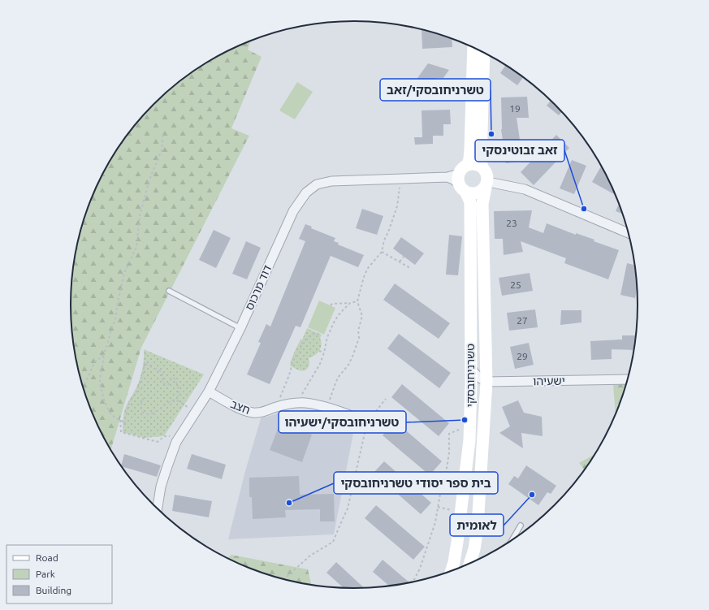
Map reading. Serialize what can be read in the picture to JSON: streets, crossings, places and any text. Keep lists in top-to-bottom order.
{
  "streets": {
    "street": [
      "דוד מרכוס",
      "טשרניחובסקי",
      "ישעיהו",
      "חצב"
    ]
  },
  "crossings": [
    ["דוד מרכוס", "טשרניחובסקי"],
    ["דוד מרכוס", "חצב"],
    ["טשרניחובסקי", "ישעיהו"]
  ],
  "places": [
    "טשרניחובסקי/זאב",
    "זאב זבוטינסקי",
    "טשרניחובסקי/ישעיהו",
    "לאומית",
    "בית ספר יסודי טשרניחובסקי"
  ],
  "house_numbers": [
    "19",
    "23",
    "25",
    "27",
    "29"
  ],
  "legend": ["Road", "Park", "Building"]
}
